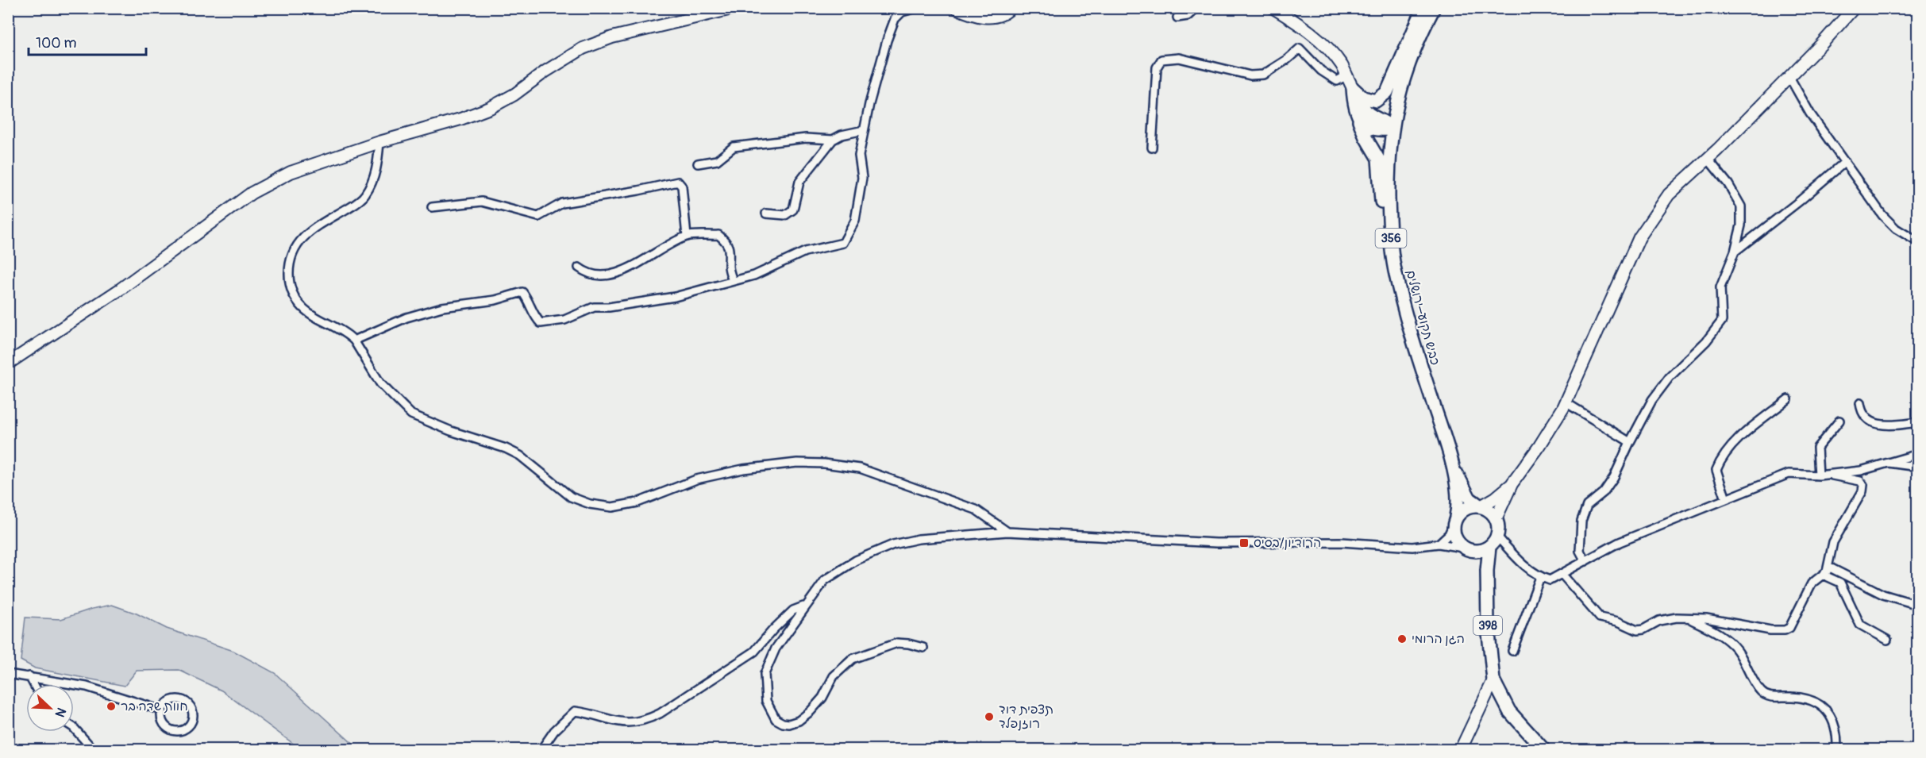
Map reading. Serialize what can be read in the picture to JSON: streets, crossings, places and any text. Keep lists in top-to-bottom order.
{
  "streets": {
    "main road": ["356", "כביש תקוע–ירושלים", "398"]
  },
  "crossings": [
    ["כביש תקוע–ירושלים", "398"]
  ],
  "places": {
    "transit": ["הרודיון/בסיס"],
    "other": ["הגן הרומי", "חוות שדה בר", "תצפית דוד רוזנפלד"]
  },
  "scale_bar": "100 m",
  "north": "bottom right"
}
